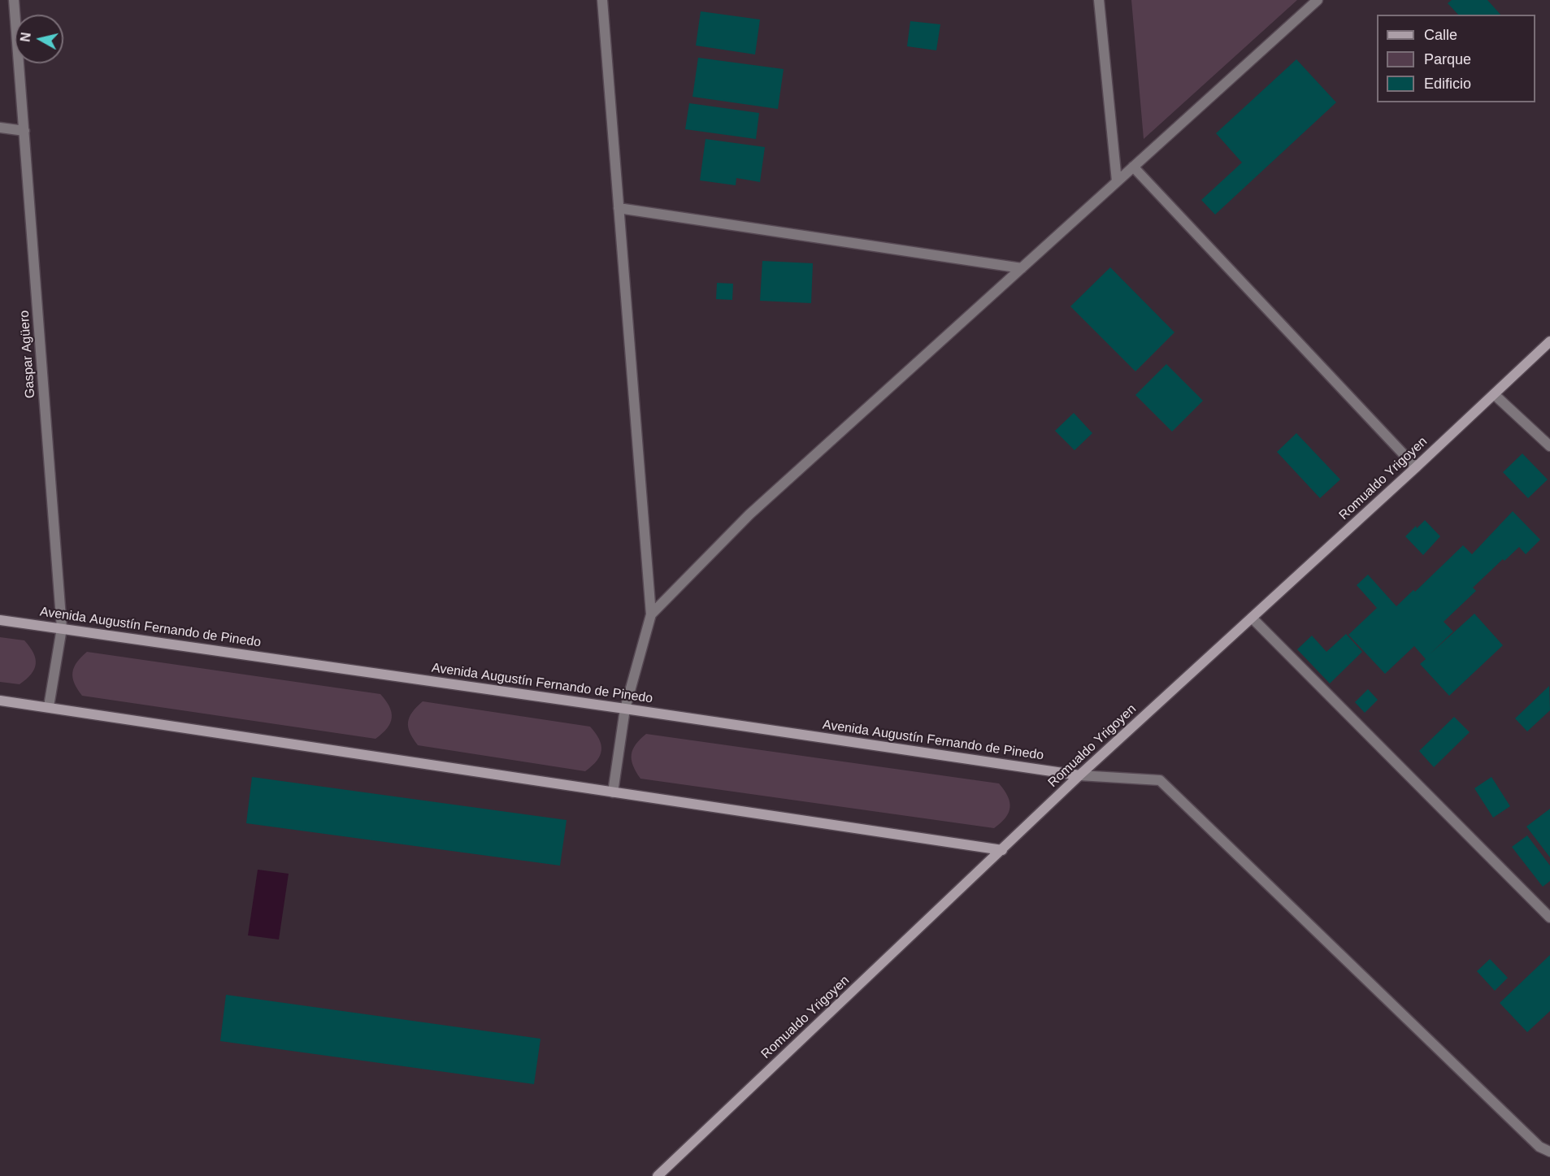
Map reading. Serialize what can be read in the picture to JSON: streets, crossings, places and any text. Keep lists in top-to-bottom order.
{
  "streets": {
    "street": ["Gaspar Agüero", "Romualdo Yrigoyen", "Avenida Augustín Fernando de Pinedo"]
  },
  "crossings": [
    ["Gaspar Agüero", "Avenida Augustín Fernando de Pinedo"],
    ["Romualdo Yrigoyen", "Avenida Augustín Fernando de Pinedo"]
  ],
  "legend": ["Calle", "Parque", "Edificio"],
  "north": "left"
}
